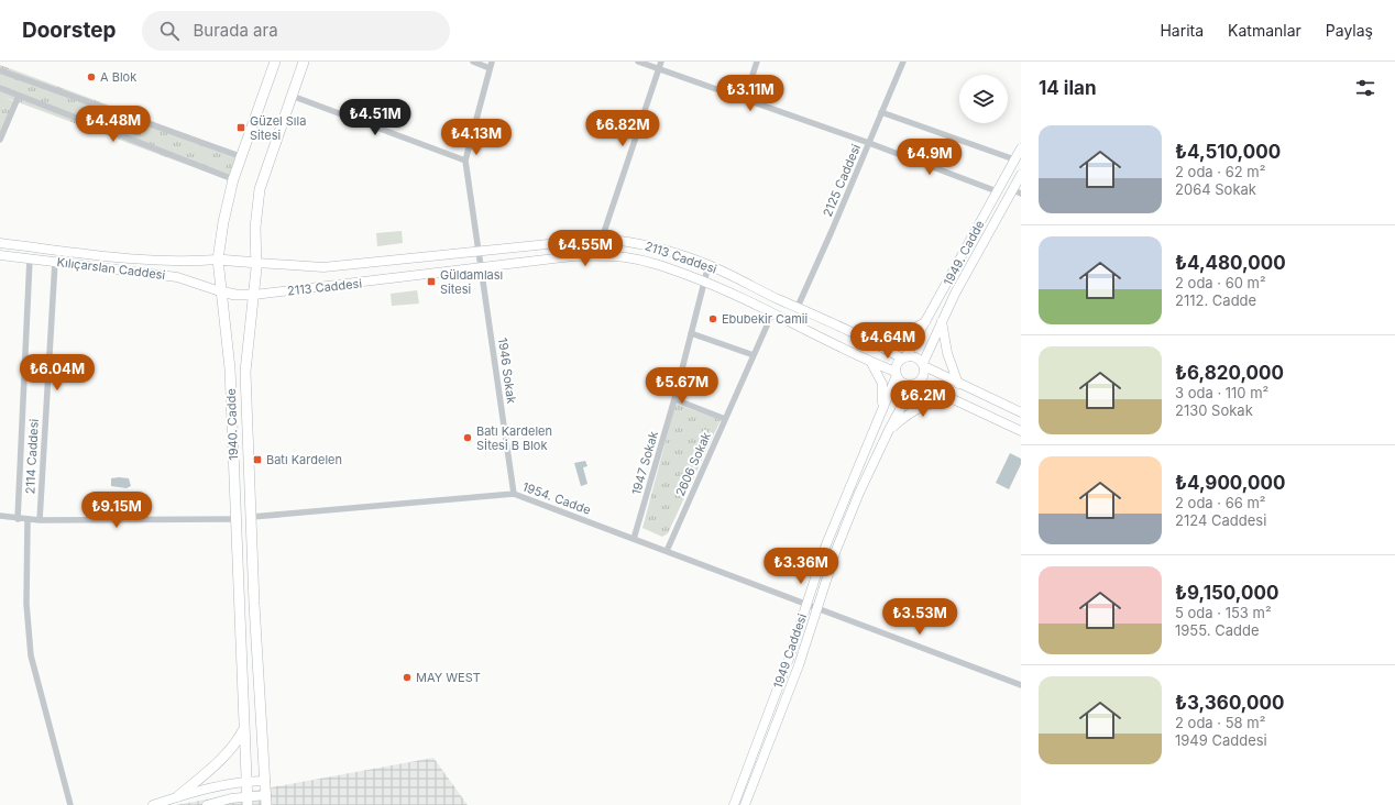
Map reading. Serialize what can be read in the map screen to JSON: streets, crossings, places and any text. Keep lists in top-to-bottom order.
{
  "streets": {
    "main road": ["1940. Cadde"],
    "street": [
      "2125 Caddesi",
      "1949. Cadde",
      "2113 Caddesi",
      "Kılıçarslan Caddesi",
      "1946 Sokak",
      "2114 Caddesi",
      "1947 Sokak",
      "2606 Sokak",
      "1954. Cadde",
      "1949 Caddesi"
    ]
  },
  "crossings": [
    ["2125 Caddesi", "2113 Caddesi"],
    ["1949. Cadde", "2113 Caddesi"],
    ["1949. Cadde", "1949 Caddesi"],
    ["2113 Caddesi", "1946 Sokak"],
    ["2113 Caddesi", "1940. Cadde"],
    ["2113 Caddesi", "1947 Sokak"],
    ["2113 Caddesi", "2606 Sokak"],
    ["2113 Caddesi", "1949 Caddesi"],
    ["Kılıçarslan Caddesi", "1940. Cadde"],
    ["Kılıçarslan Caddesi", "2114 Caddesi"],
    ["1946 Sokak", "1954. Cadde"],
    ["1940. Cadde", "1954. Cadde"],
    ["1947 Sokak", "1954. Cadde"],
    ["2606 Sokak", "1954. Cadde"],
    ["1954. Cadde", "1949 Caddesi"]
  ],
  "places": {
    "other": [
      "A Blok",
      "Ebubekir Camii",
      "Batı Kardelen Sİtesi B Blok",
      "MAY WEST"
    ],
    "transit": ["Güzel Sıla Sitesi", "Güldamlası Sitesi", "Batı Kardelen"]
  },
  "page": {
    "header": "Doorstep",
    "search": "Burada ara",
    "nav": ["Harita", "Katmanlar", "Paylaş"],
    "heading": "14 ilan",
    "price": [
      "₺3.11M",
      "₺4.51M",
      "₺4.48M",
      "₺6.82M",
      "₺4.13M",
      "₺4.9M",
      "₺4.55M",
      "₺4.64M",
      "₺6.04M",
      "₺5.67M",
      "₺6.2M",
      "₺9.15M",
      "₺3.36M",
      "₺3.53M"
    ],
    "list": [
      {
        "name": "₺4,510,000",
        "note": "2 oda · 62 m² · 2064 Sokak"
      },
      {
        "name": "₺4,480,000",
        "note": "2 oda · 60 m² · 2112. Cadde"
      },
      {
        "name": "₺6,820,000",
        "note": "3 oda · 110 m² · 2130 Sokak"
      },
      {
        "name": "₺4,900,000",
        "note": "2 oda · 66 m² · 2124 Caddesi"
      },
      {
        "name": "₺9,150,000",
        "note": "5 oda · 153 m² · 1955. Cadde"
      },
      {
        "name": "₺3,360,000",
        "note": "2 oda · 58 m² · 1949 Caddesi"
      }
    ]
  }
}
